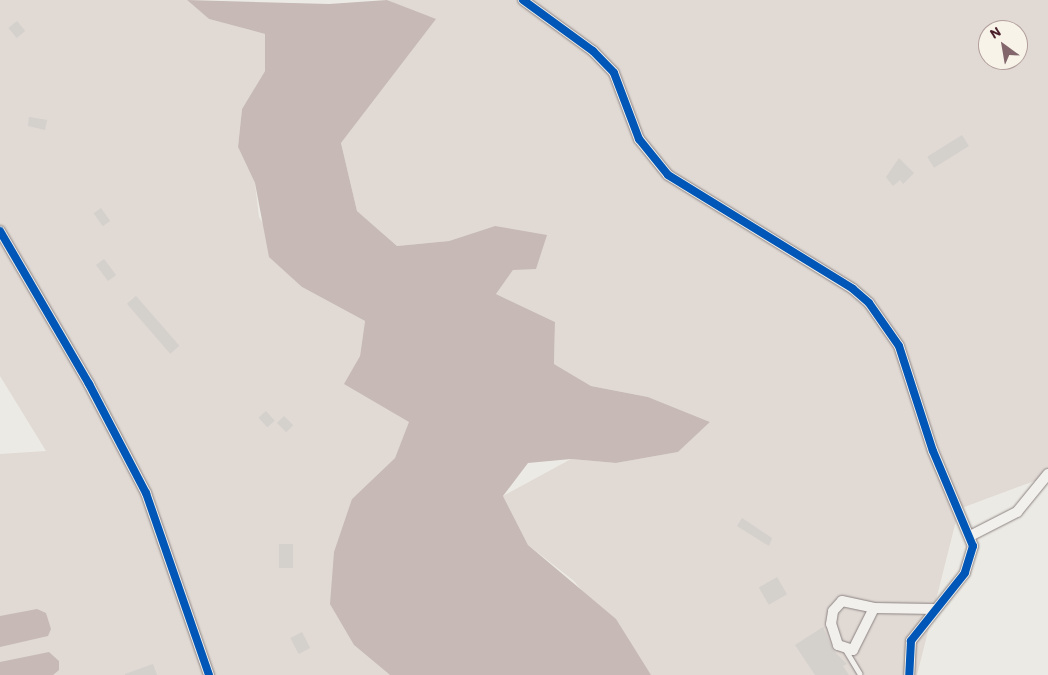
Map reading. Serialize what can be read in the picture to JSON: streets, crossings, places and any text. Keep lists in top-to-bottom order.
{
  "north": "top left"
}
